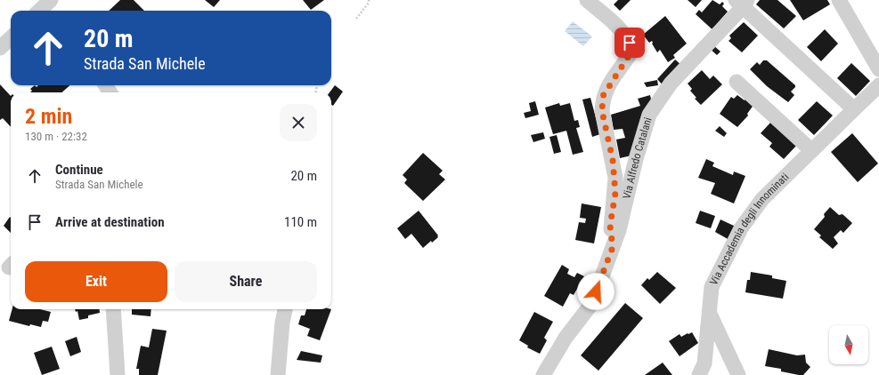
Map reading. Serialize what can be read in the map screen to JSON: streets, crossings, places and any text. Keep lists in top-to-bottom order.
{
  "streets": {
    "street": ["Via Alfredo Catalani", "Via Accademia degli Innominati"]
  },
  "north": "bottom",
  "page": {
    "turn": ["20 m", "Strada San Michele"],
    "heading": ["2 min", "130 m · 22:32"],
    "list": [
      {
        "name": "Continue",
        "note": "Strada San Michele",
        "value": "20 m"
      },
      {
        "name": "Arrive at destination",
        "value": "110 m"
      }
    ],
    "buttons": ["Exit", "Share"]
  }
}
